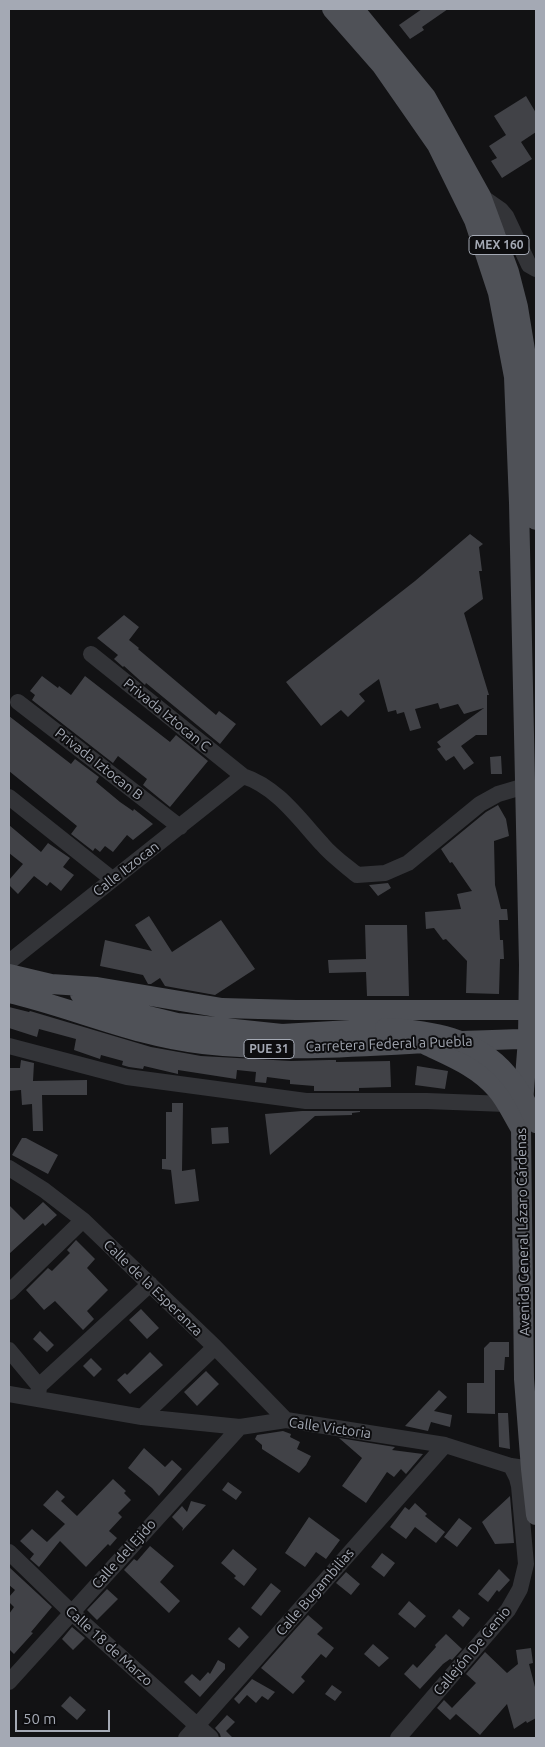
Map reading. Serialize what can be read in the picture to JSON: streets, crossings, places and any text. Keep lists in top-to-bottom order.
{
  "streets": {
    "main road": [
      "MEX 160",
      "Carretera Federal a Puebla",
      "PUE 31",
      "Avenida General Lázaro Cárdenas"
    ],
    "street": [
      "Privada Iztocan C",
      "Privada Iztocan B",
      "Calle Itzocan",
      "Calle de la Esperanza",
      "Calle Victoria",
      "Calle del Ejido",
      "Calle Bugambilias",
      "Calle 18 de Marzo",
      "Callejón De Genio"
    ]
  },
  "crossings": [
    ["MEX 160", "Privada Iztocan C"],
    ["MEX 160", "Carretera Federal a Puebla"],
    ["MEX 160", "Avenida General Lázaro Cárdenas"],
    ["Privada Iztocan C", "Calle Itzocan"],
    ["Privada Iztocan B", "Calle Itzocan"],
    ["Carretera Federal a Puebla", "Avenida General Lázaro Cárdenas"],
    ["Avenida General Lázaro Cárdenas", "Calle Victoria"],
    ["Calle de la Esperanza", "Calle Victoria"],
    ["Calle Victoria", "Calle del Ejido"],
    ["Calle Victoria", "Calle Bugambilias"],
    ["Calle Victoria", "Callejón De Genio"],
    ["Calle del Ejido", "Calle 18 de Marzo"],
    ["Calle Bugambilias", "Calle 18 de Marzo"]
  ],
  "scale_bar": "50 m"
}
